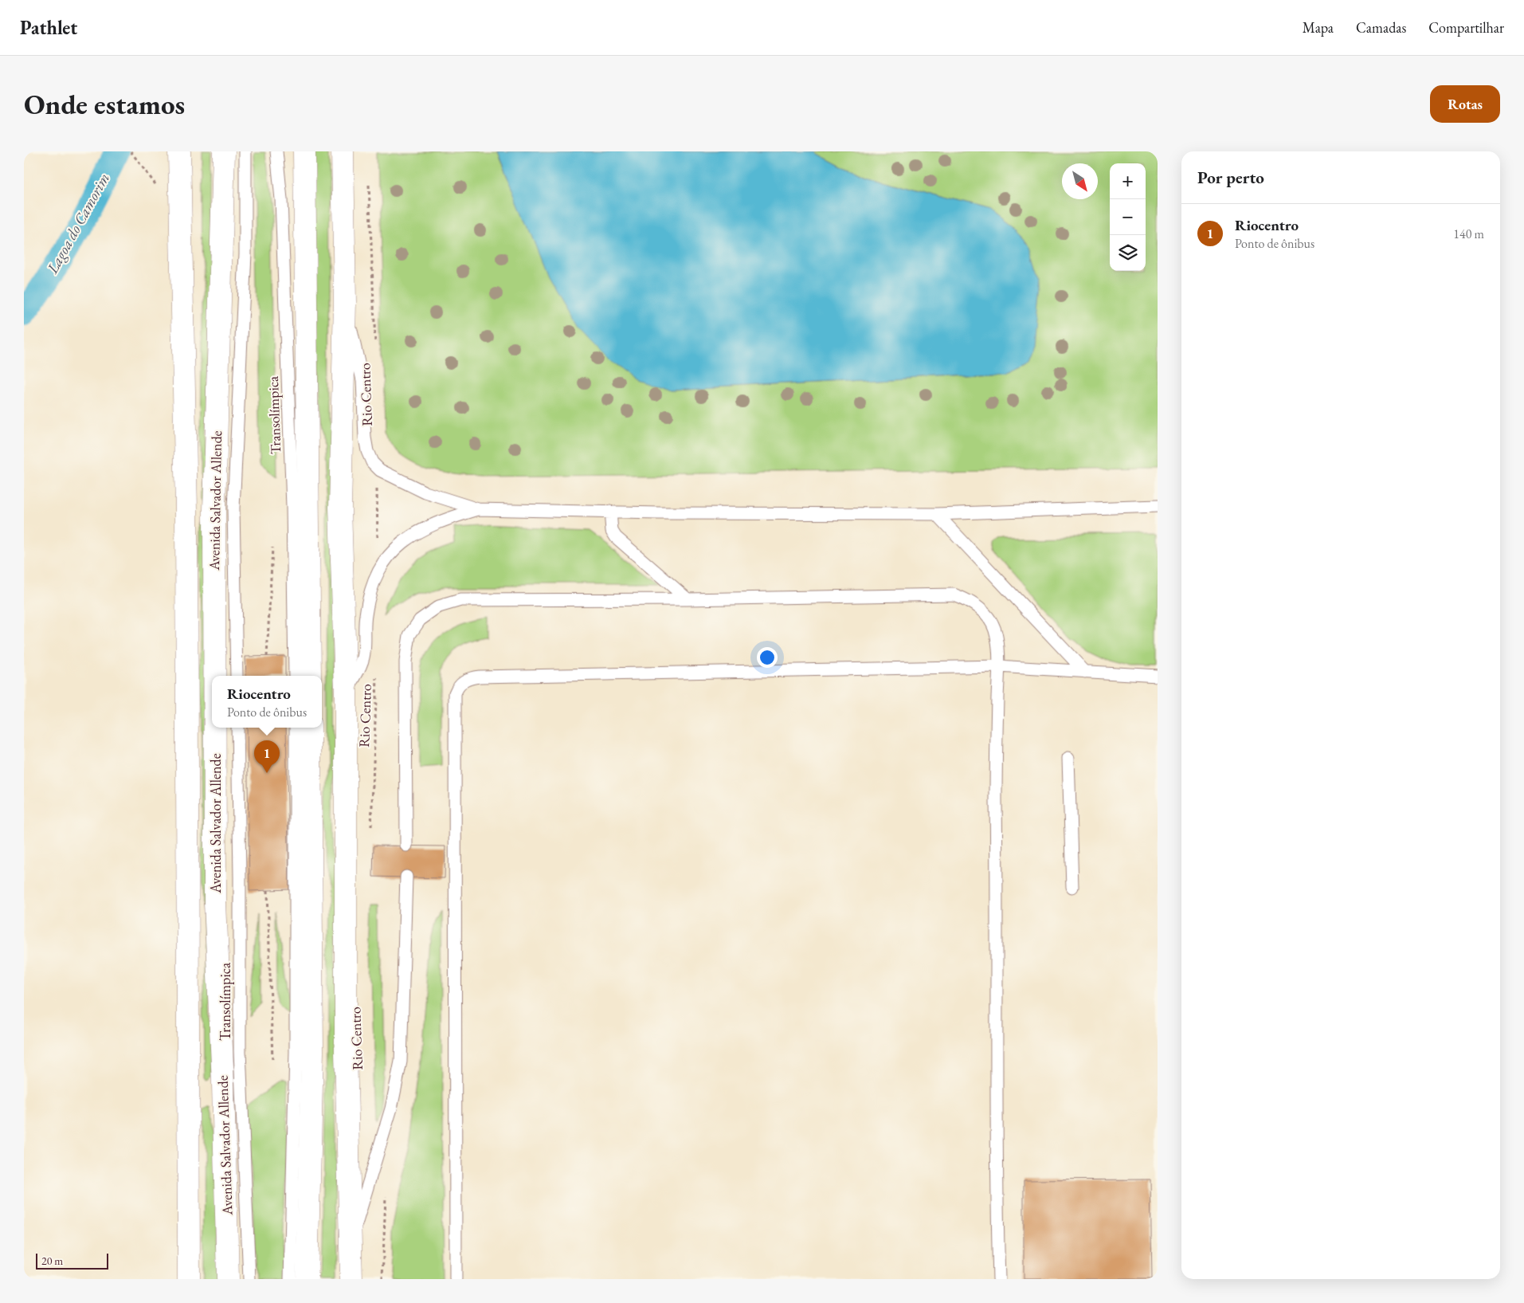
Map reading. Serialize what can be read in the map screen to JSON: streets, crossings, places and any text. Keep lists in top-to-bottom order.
{
  "streets": {
    "main road": ["Avenida Salvador Allende"],
    "lane": ["Transolímpica"],
    "path": ["Rio Centro"]
  },
  "water": ["Lagoa do Camorim"],
  "scale_bar": "20 m",
  "north": "bottom right",
  "page": {
    "header": "Pathlet",
    "nav": ["Mapa", "Camadas", "Compartilhar"],
    "buttons": "Rotas",
    "title": "Onde estamos",
    "heading": "Por perto",
    "map_buttons": ["+", "−"],
    "list": [
      {
        "mark": "1",
        "name": "Riocentro",
        "note": "Ponto de ônibus",
        "value": "140 m"
      }
    ],
    "popup": ["Riocentro", "Ponto de ônibus"],
    "pins": "1",
    "scale": "20 m"
  }
}
